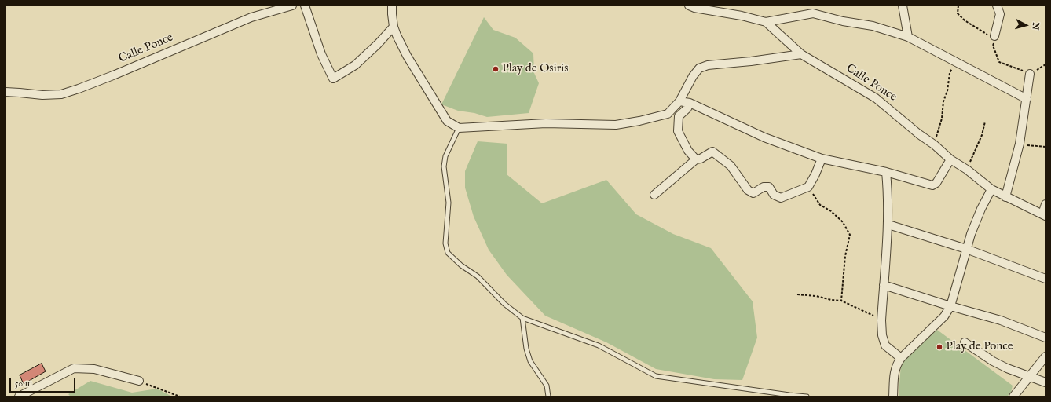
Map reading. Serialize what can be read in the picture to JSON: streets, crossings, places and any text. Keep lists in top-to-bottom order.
{
  "streets": {
    "street": ["Calle Ponce"]
  },
  "places": ["Play de Osiris", "Play de Ponce"],
  "scale_bar": "50 m",
  "north": "right"
}
